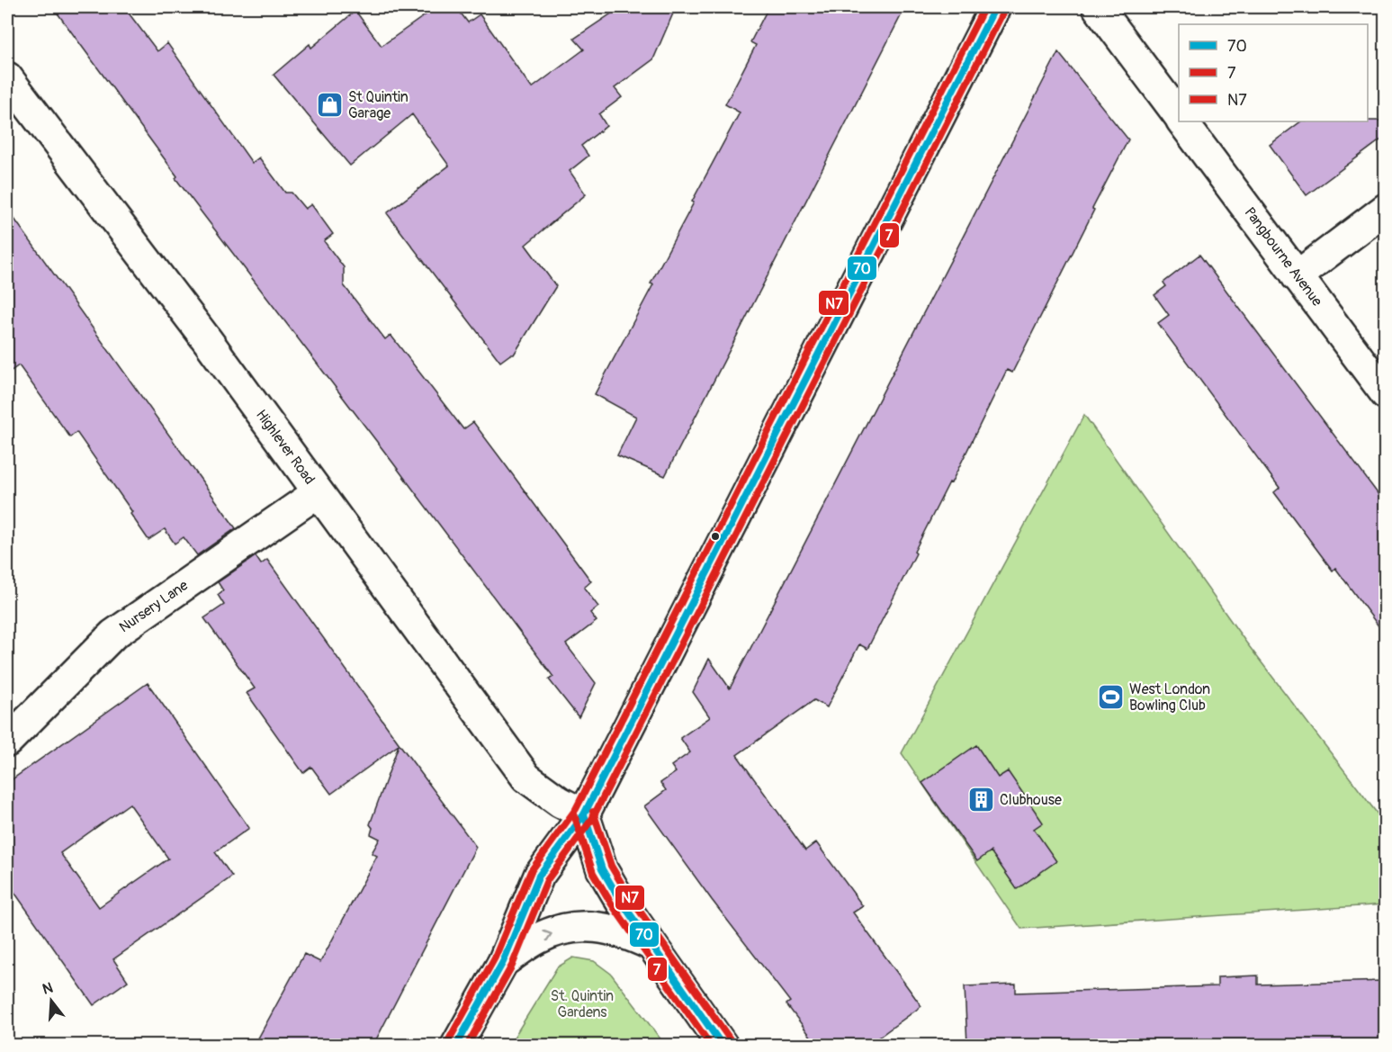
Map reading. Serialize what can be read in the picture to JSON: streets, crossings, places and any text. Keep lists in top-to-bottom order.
{
  "streets": {
    "street": ["Pangbourne Avenue", "Highlever Road", "Nursery Lane"]
  },
  "crossings": [
    ["Highlever Road", "Nursery Lane"]
  ],
  "parks": ["St. Quintin Gardens"],
  "places": {
    "shop": ["St Quintin Garage"],
    "sports": ["West London Bowling Club"],
    "building": ["Clubhouse"]
  },
  "lines": ["transit line 70", "transit line N7", "transit line 7"],
  "legend": ["70", "7", "N7"],
  "north": "top"
}
